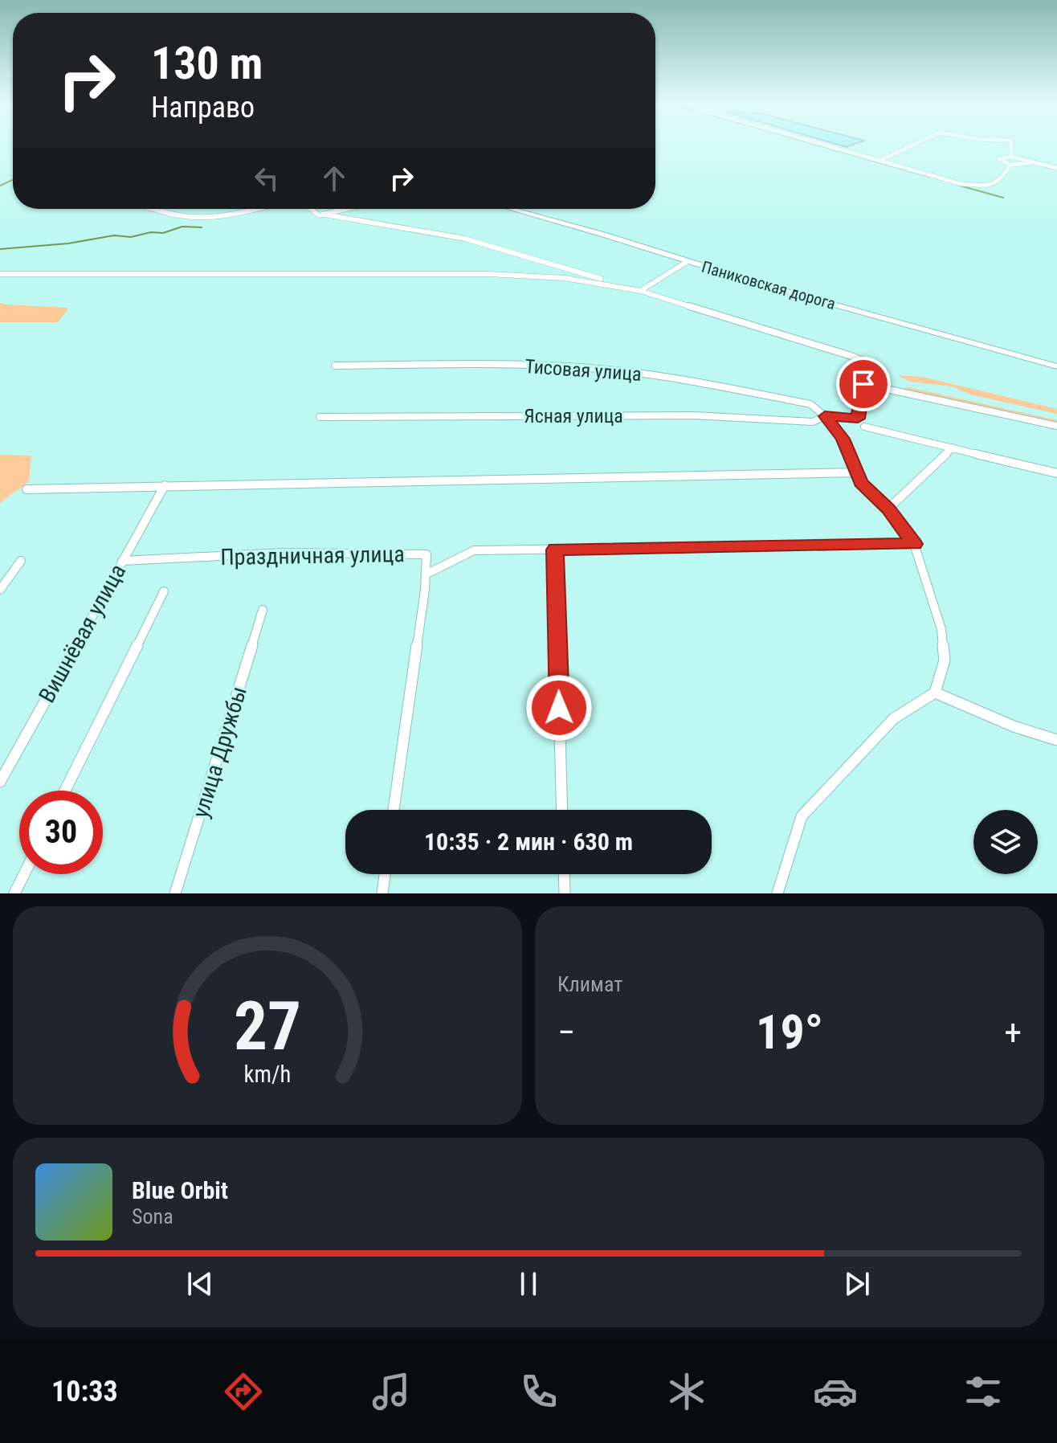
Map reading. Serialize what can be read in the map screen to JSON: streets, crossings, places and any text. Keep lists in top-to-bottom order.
{
  "streets": {
    "street": [
      "Паниковская дорога",
      "Тисовая улица",
      "Ясная улица",
      "Праздничная улица",
      "Вишнёвая улица",
      "улица Дружбы"
    ]
  },
  "crossings": [
    ["Тисовая улица", "Ясная улица"],
    ["Праздничная улица", "Вишнёвая улица"]
  ],
  "page": {
    "turn": ["130 m", "Направо"],
    "limit": "30",
    "trip": "10:35 · 2 мин · 630 m",
    "tile": "Климат",
    "heat": ["−", "19°", "+"],
    "song": ["Blue Orbit", "Sona"],
    "tabs": "10:33",
    "gauge": ["27", "km/h"]
  }
}
